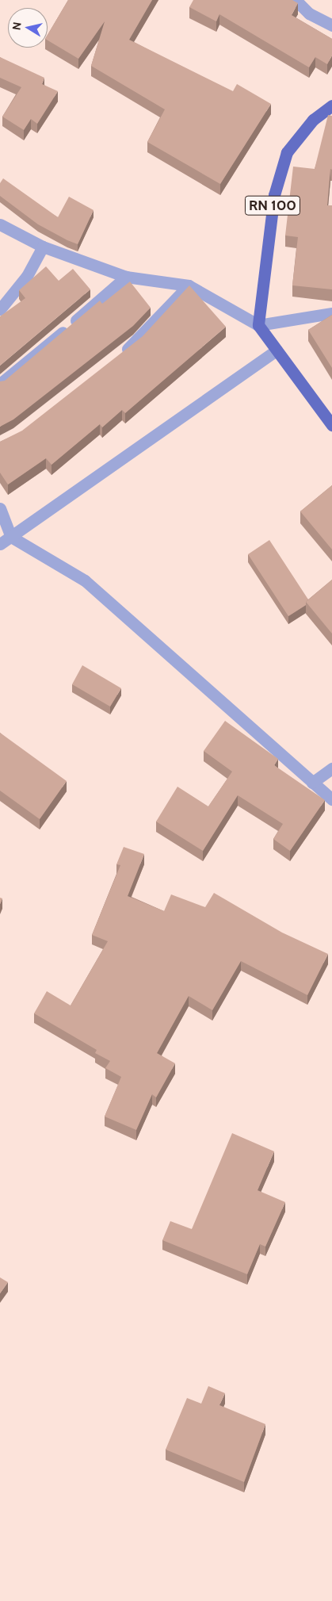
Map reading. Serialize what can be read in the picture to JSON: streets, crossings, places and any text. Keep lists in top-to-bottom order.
{
  "streets": {
    "main road": ["RN 100"]
  },
  "north": "left"
}
